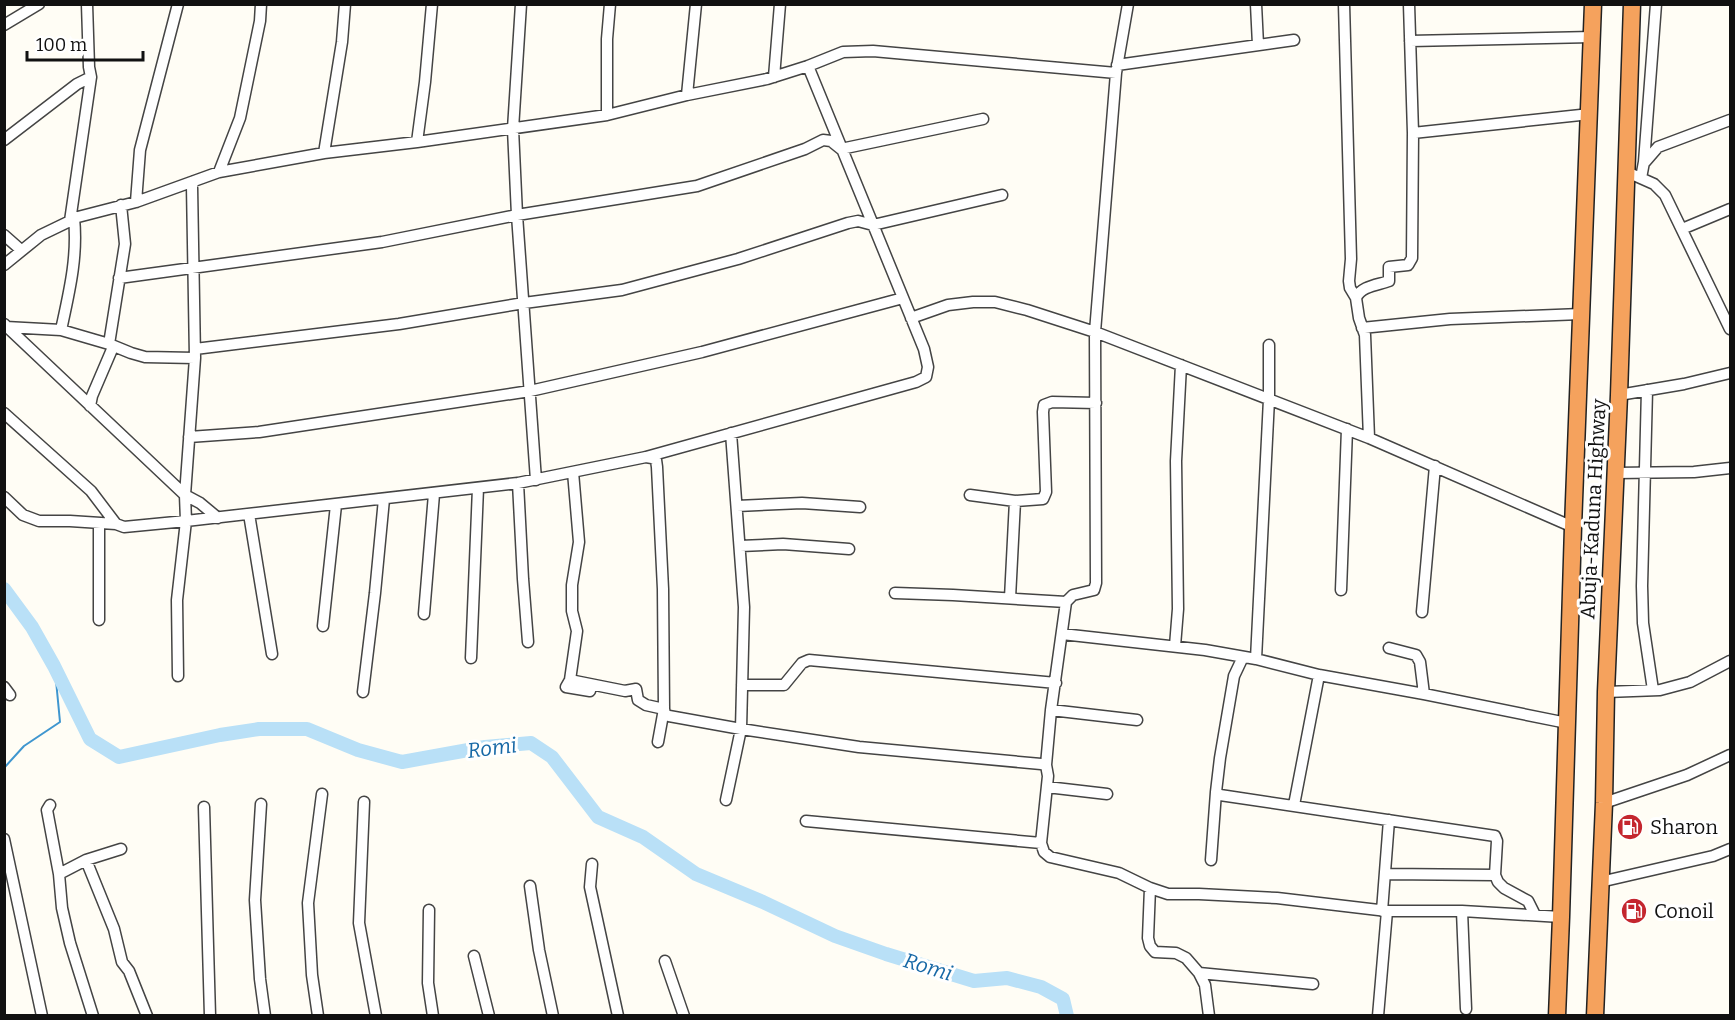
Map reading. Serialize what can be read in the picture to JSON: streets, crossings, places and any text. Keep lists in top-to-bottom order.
{
  "streets": {
    "highway": ["Abuja-Kaduna Highway"]
  },
  "water": ["Romi"],
  "places": {
    "fuel station": ["Sharon", "Conoil"]
  },
  "scale_bar": "100 m"
}
